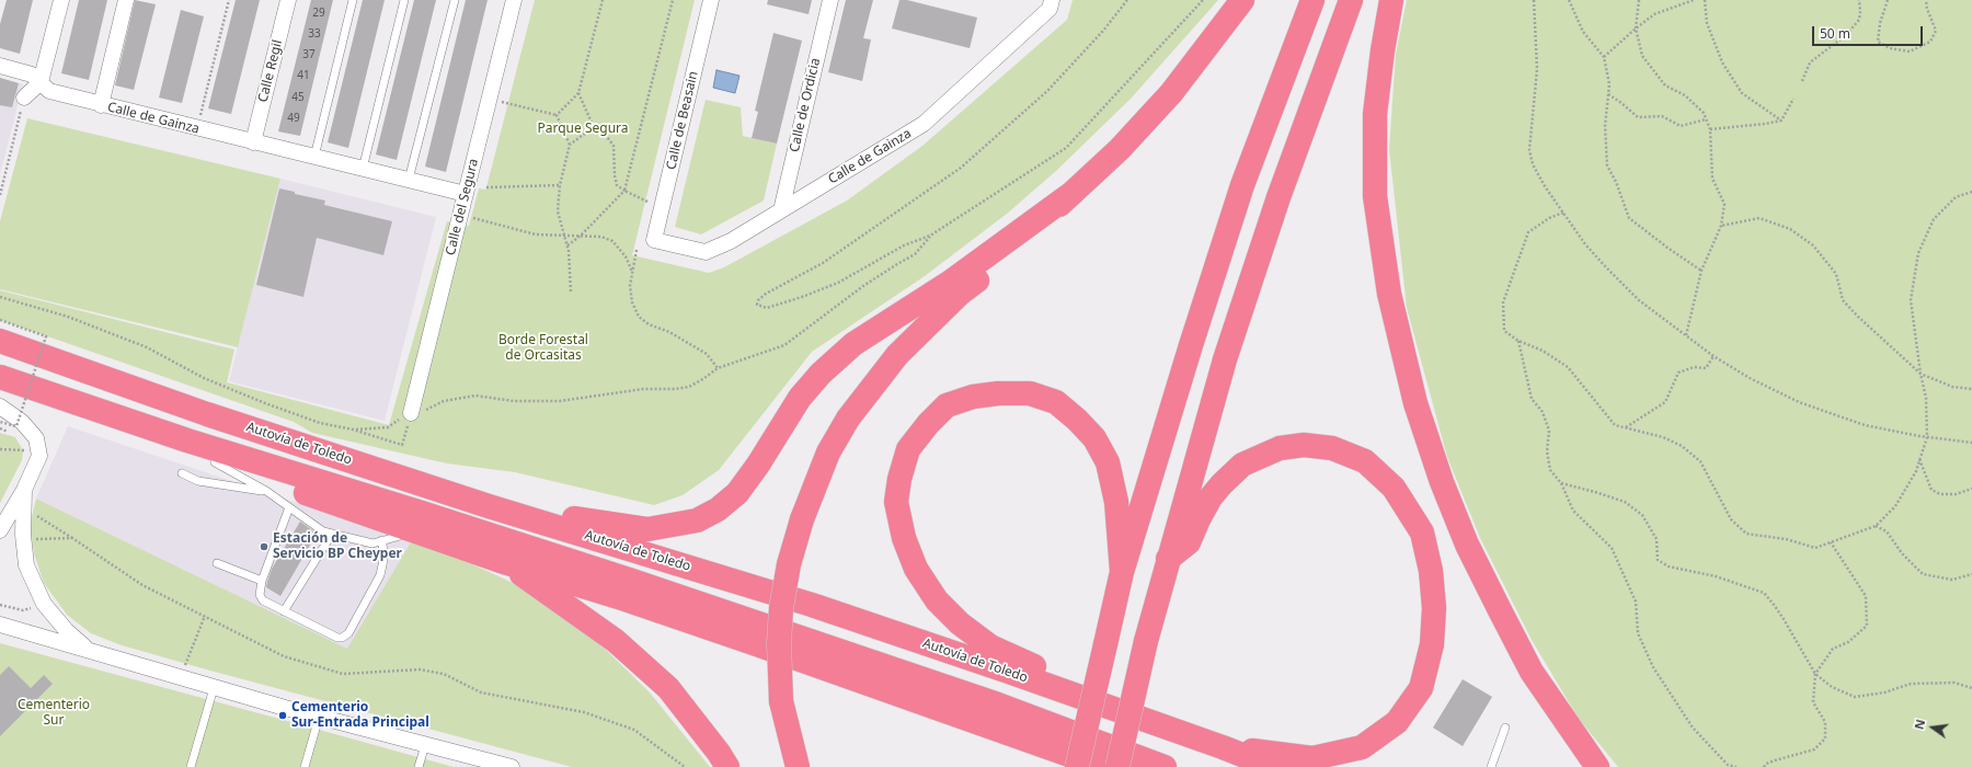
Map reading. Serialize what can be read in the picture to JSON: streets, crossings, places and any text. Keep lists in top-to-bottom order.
{
  "streets": {
    "highway": ["Autovía de Toledo"],
    "street": [
      "Calle Regil",
      "Calle de Ordicia",
      "Calle de Gainza",
      "Calle de Beasain",
      "Calle del Segura"
    ]
  },
  "crossings": [
    ["Calle Regil", "Calle de Gainza"],
    ["Calle de Ordicia", "Calle de Gainza"],
    ["Calle de Gainza", "Calle de Beasain"],
    ["Calle de Gainza", "Calle del Segura"]
  ],
  "parks": ["Parque Segura", "Borde Forestal de Orcasitas", "Cementerio Sur"],
  "places": ["Estación de Servicio BP Cheyper", "Cementerio Sur-Entrada Principal"],
  "house_numbers": [
    "29",
    "33",
    "37",
    "41",
    "45",
    "49"
  ],
  "scale_bar": "50 m",
  "north": "left"
}
